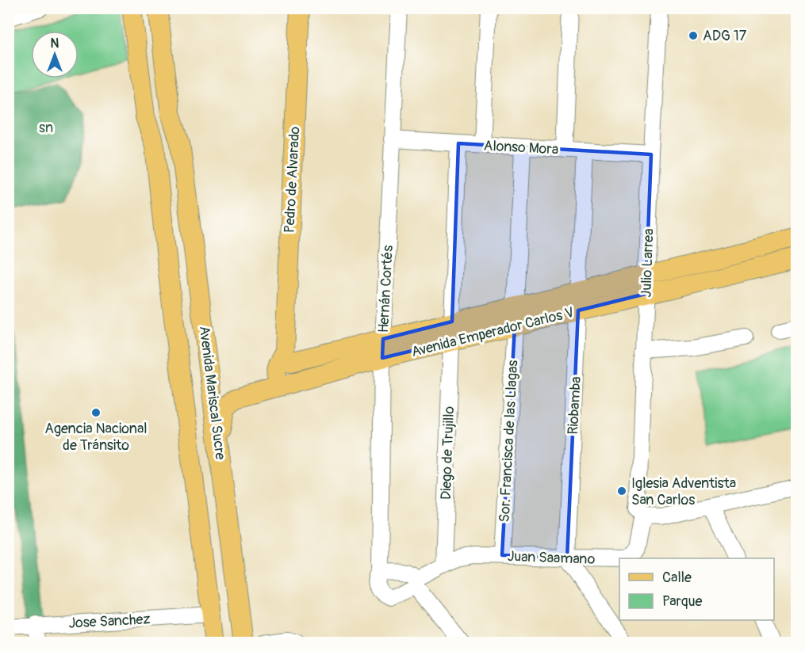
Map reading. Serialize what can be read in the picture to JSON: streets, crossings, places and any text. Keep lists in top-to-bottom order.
{
  "streets": {
    "main road": ["Pedro de Alvarado", "Avenida Emperador Carlos V", "Avenida Mariscal Sucre"],
    "street": [
      "Alonso Mora",
      "Julio Larrea",
      "Hernán Cortés",
      "Riobamba",
      "Sor. Francisca de las Llagas",
      "Diego de Trujillo",
      "Juan Saamano",
      "Jose Sanchez"
    ]
  },
  "crossings": [
    ["Alonso Mora", "Julio Larrea"],
    ["Alonso Mora", "Hernán Cortés"],
    ["Alonso Mora", "Riobamba"],
    ["Pedro de Alvarado", "Avenida Emperador Carlos V"],
    ["Julio Larrea", "Avenida Emperador Carlos V"],
    ["Julio Larrea", "Juan Saamano"],
    ["Hernán Cortés", "Avenida Emperador Carlos V"],
    ["Hernán Cortés", "Juan Saamano"],
    ["Avenida Emperador Carlos V", "Avenida Mariscal Sucre"],
    ["Avenida Emperador Carlos V", "Riobamba"],
    ["Avenida Emperador Carlos V", "Sor. Francisca de las Llagas"],
    ["Avenida Emperador Carlos V", "Diego de Trujillo"],
    ["Avenida Mariscal Sucre", "Jose Sanchez"],
    ["Riobamba", "Juan Saamano"],
    ["Sor. Francisca de las Llagas", "Juan Saamano"],
    ["Diego de Trujillo", "Juan Saamano"]
  ],
  "parks": ["sn"],
  "places": ["ADG 17", "Agencia Nacional de Tránsito", "Iglesia Adventista San Carlos"],
  "legend": ["Calle", "Parque"],
  "north": "top"
}
